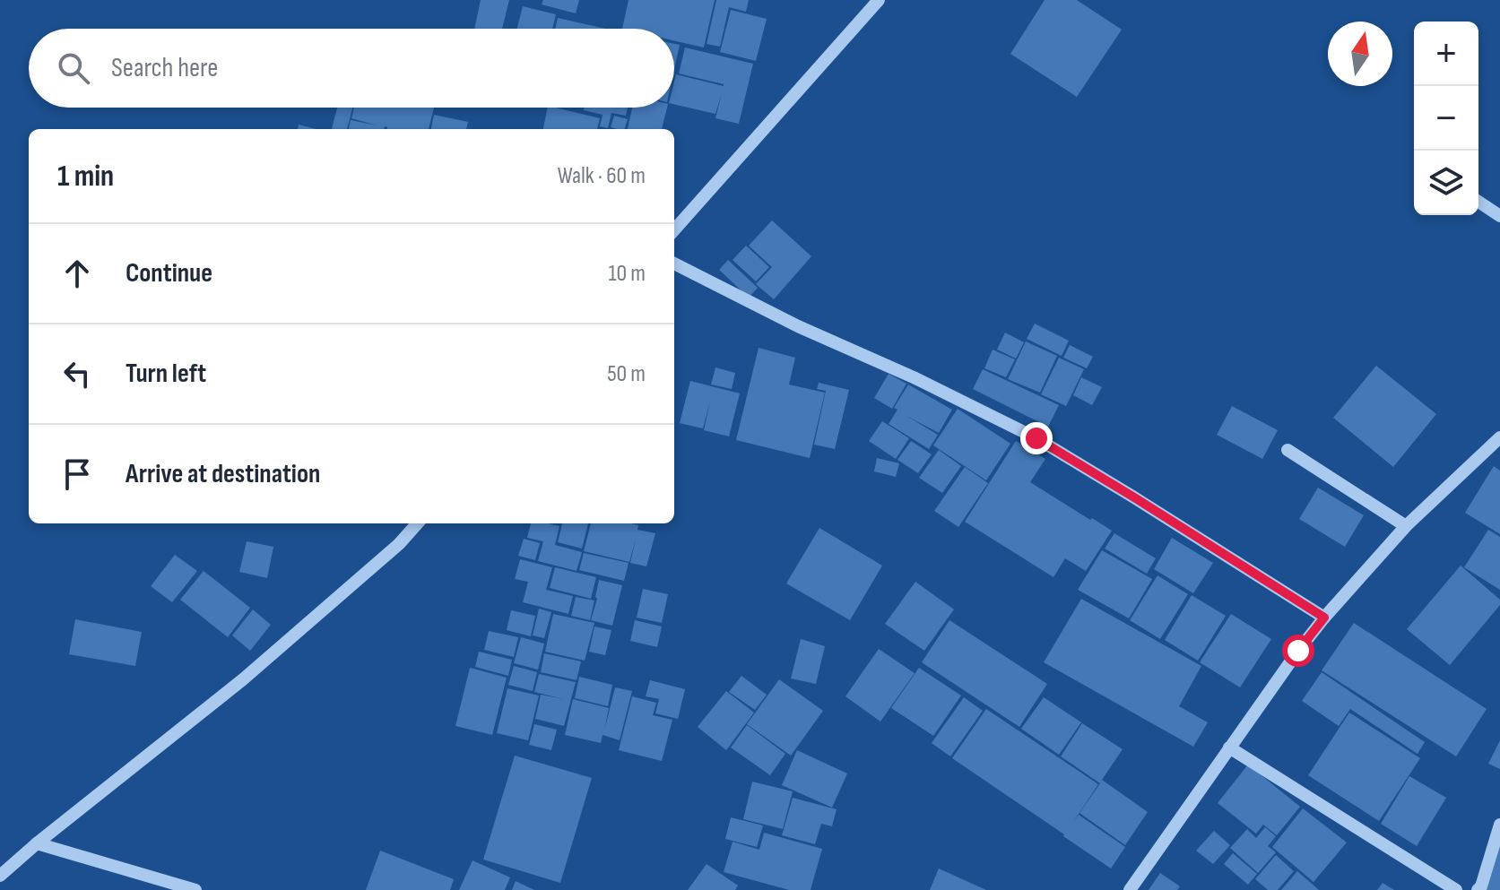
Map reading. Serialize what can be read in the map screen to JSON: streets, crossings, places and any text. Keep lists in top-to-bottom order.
{
  "north": "top",
  "page": {
    "map_buttons": ["+", "−"],
    "search": "Search here",
    "heading": ["1 min", "Walk · 60 m"],
    "list": [
      ["Continue", "10 m"],
      ["Turn left", "50 m"],
      "Arrive at destination"
    ]
  }
}
